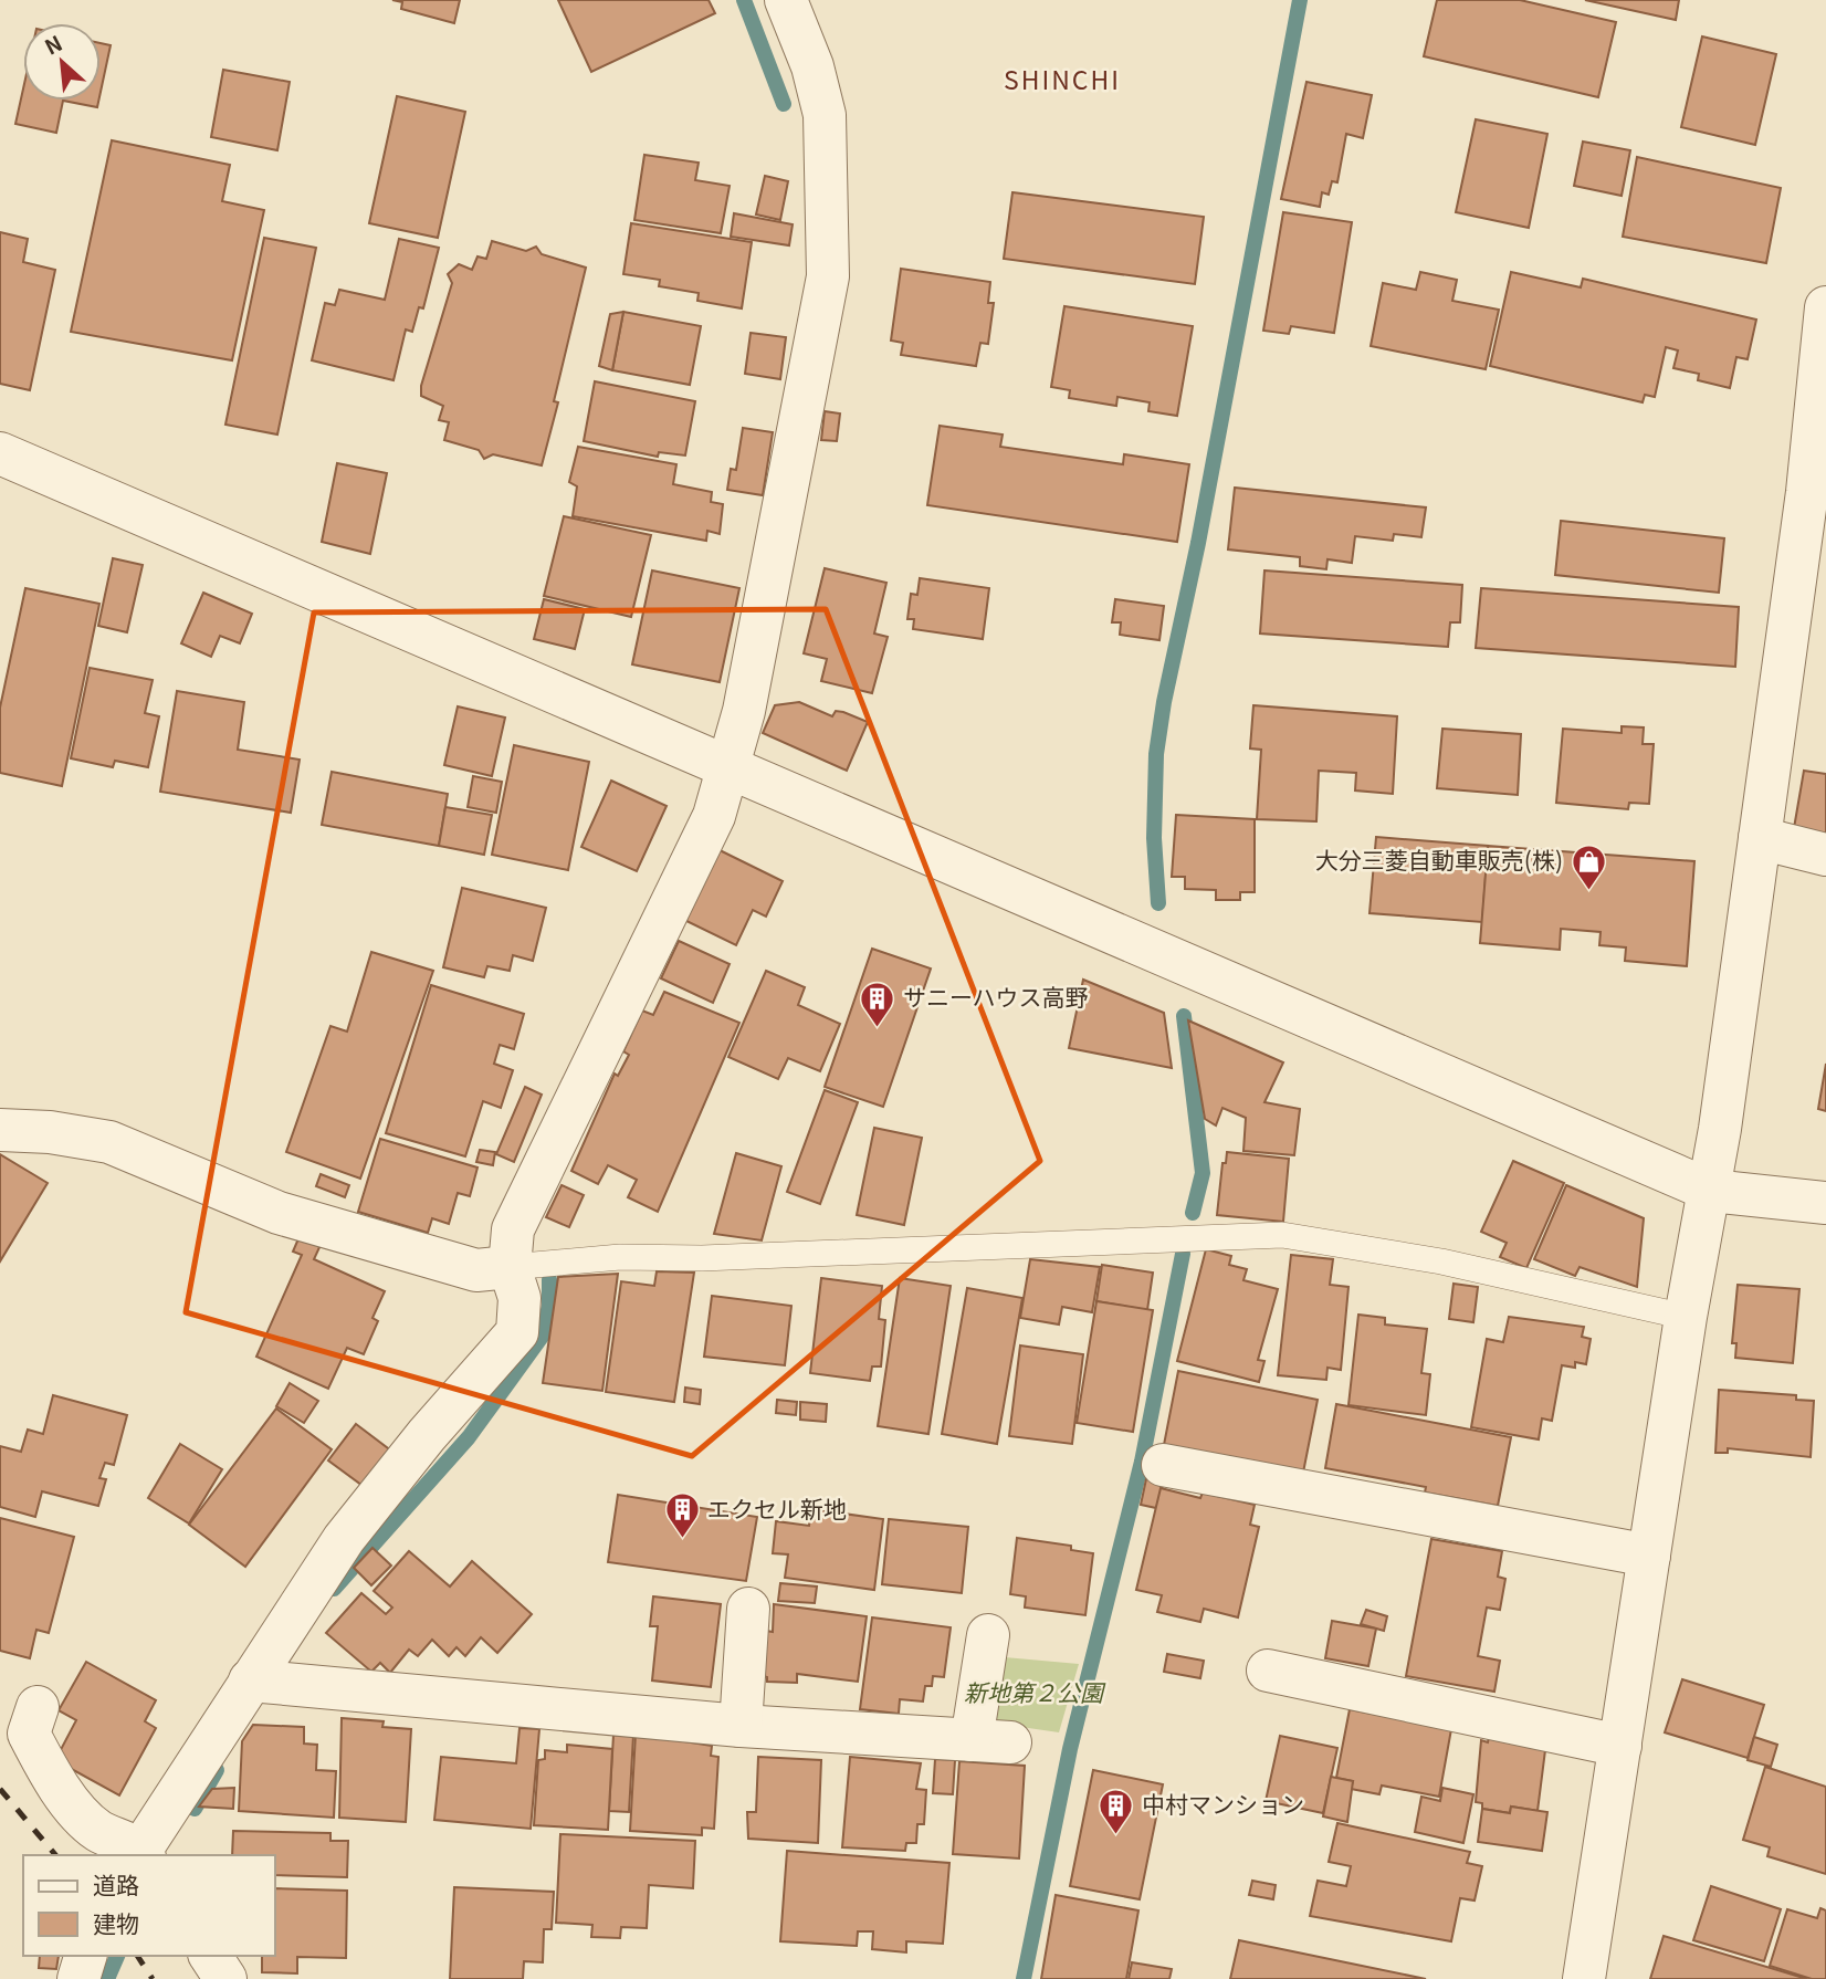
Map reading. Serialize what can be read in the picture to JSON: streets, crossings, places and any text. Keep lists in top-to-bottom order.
{
  "districts": ["SHINCHI"],
  "parks": ["新地第２公園"],
  "places": {
    "shop": ["大分三菱自動車販売(株)"],
    "building": ["サニーハウス高野", "エクセル新地", "中村マンション"]
  },
  "legend": ["道路", "建物"],
  "north": "top left"
}
